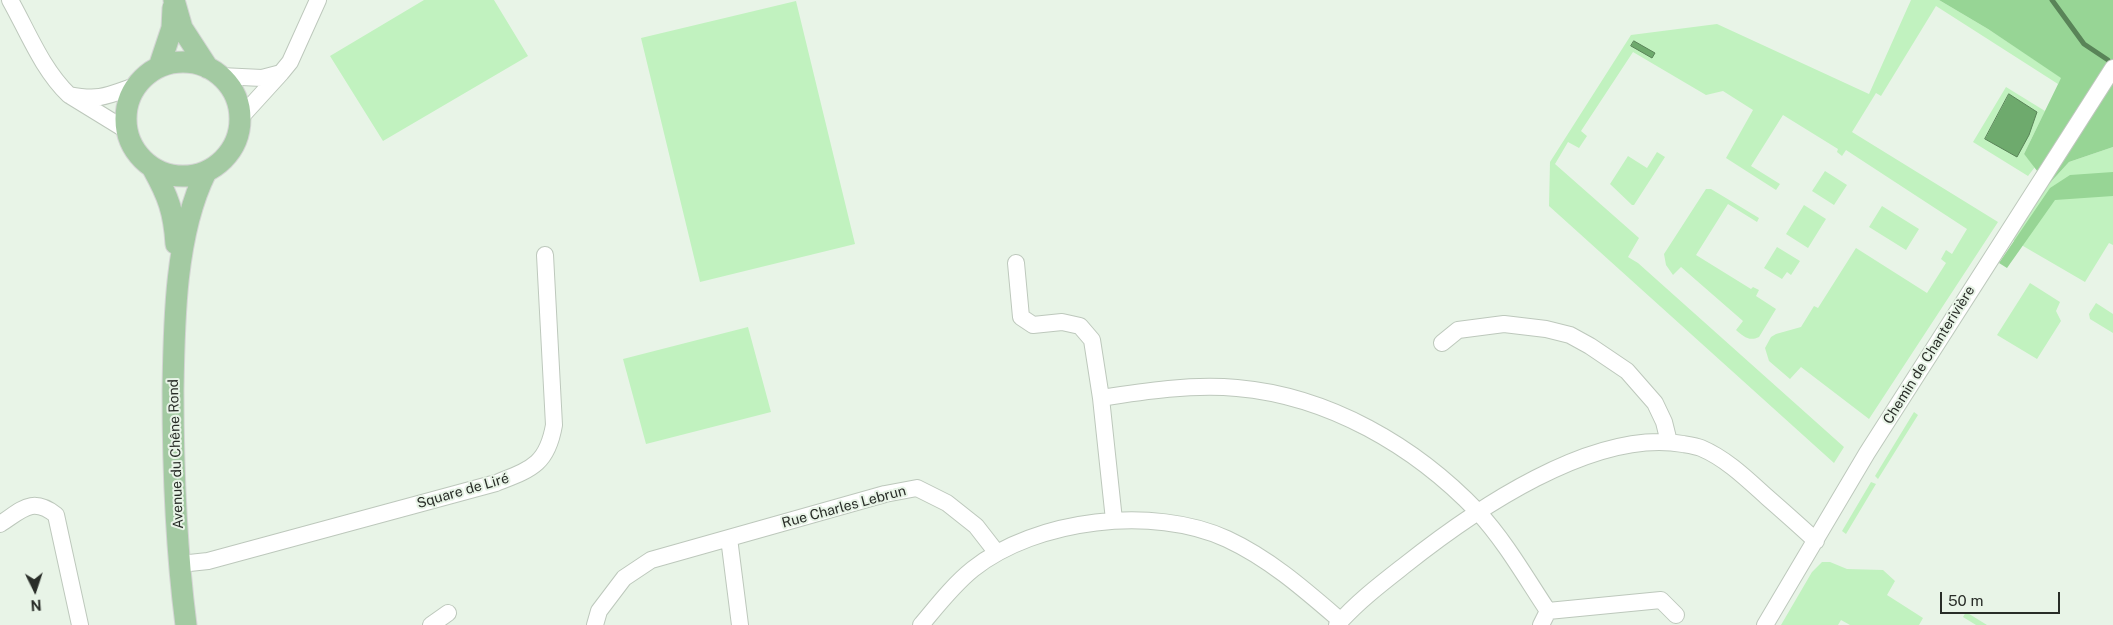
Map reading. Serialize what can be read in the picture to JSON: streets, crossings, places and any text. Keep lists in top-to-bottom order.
{
  "streets": {
    "main road": ["Avenue du Chêne Rond"],
    "street": ["Chemin de Chanterivière", "Square de Liré", "Rue Charles Lebrun"]
  },
  "crossings": [
    ["Avenue du Chêne Rond", "Square de Liré"]
  ],
  "scale_bar": "50 m",
  "north": "bottom"
}
